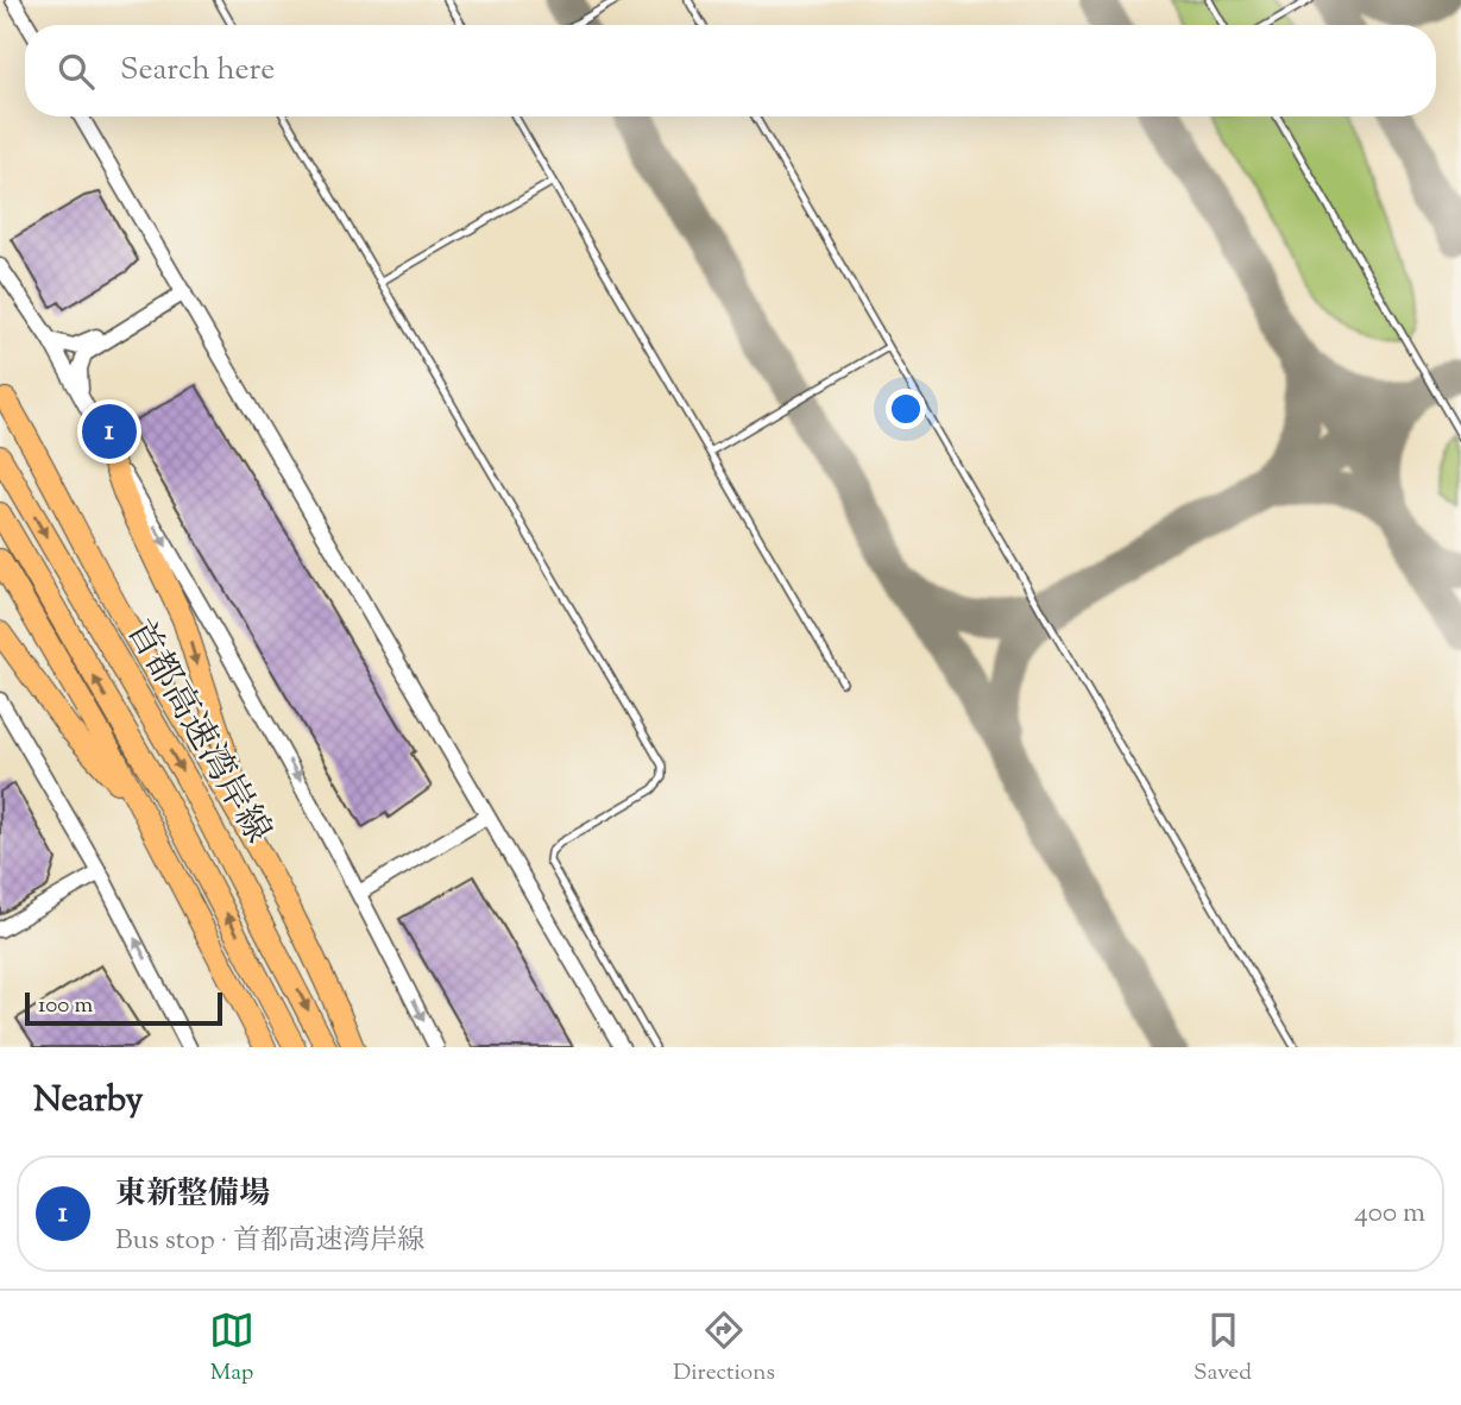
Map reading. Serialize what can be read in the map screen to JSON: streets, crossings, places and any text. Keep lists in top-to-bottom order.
{
  "streets": {
    "highway": ["首都高速湾岸線"]
  },
  "scale_bar": "100 m",
  "page": {
    "search": "Search here",
    "pins": "1",
    "scale": "100 m",
    "heading": "Nearby",
    "list": [
      {
        "mark": "1",
        "name": "東新整備場",
        "note": "Bus stop · 首都高速湾岸線",
        "value": "400 m"
      }
    ],
    "nav": ["Map", "Directions", "Saved"]
  }
}
